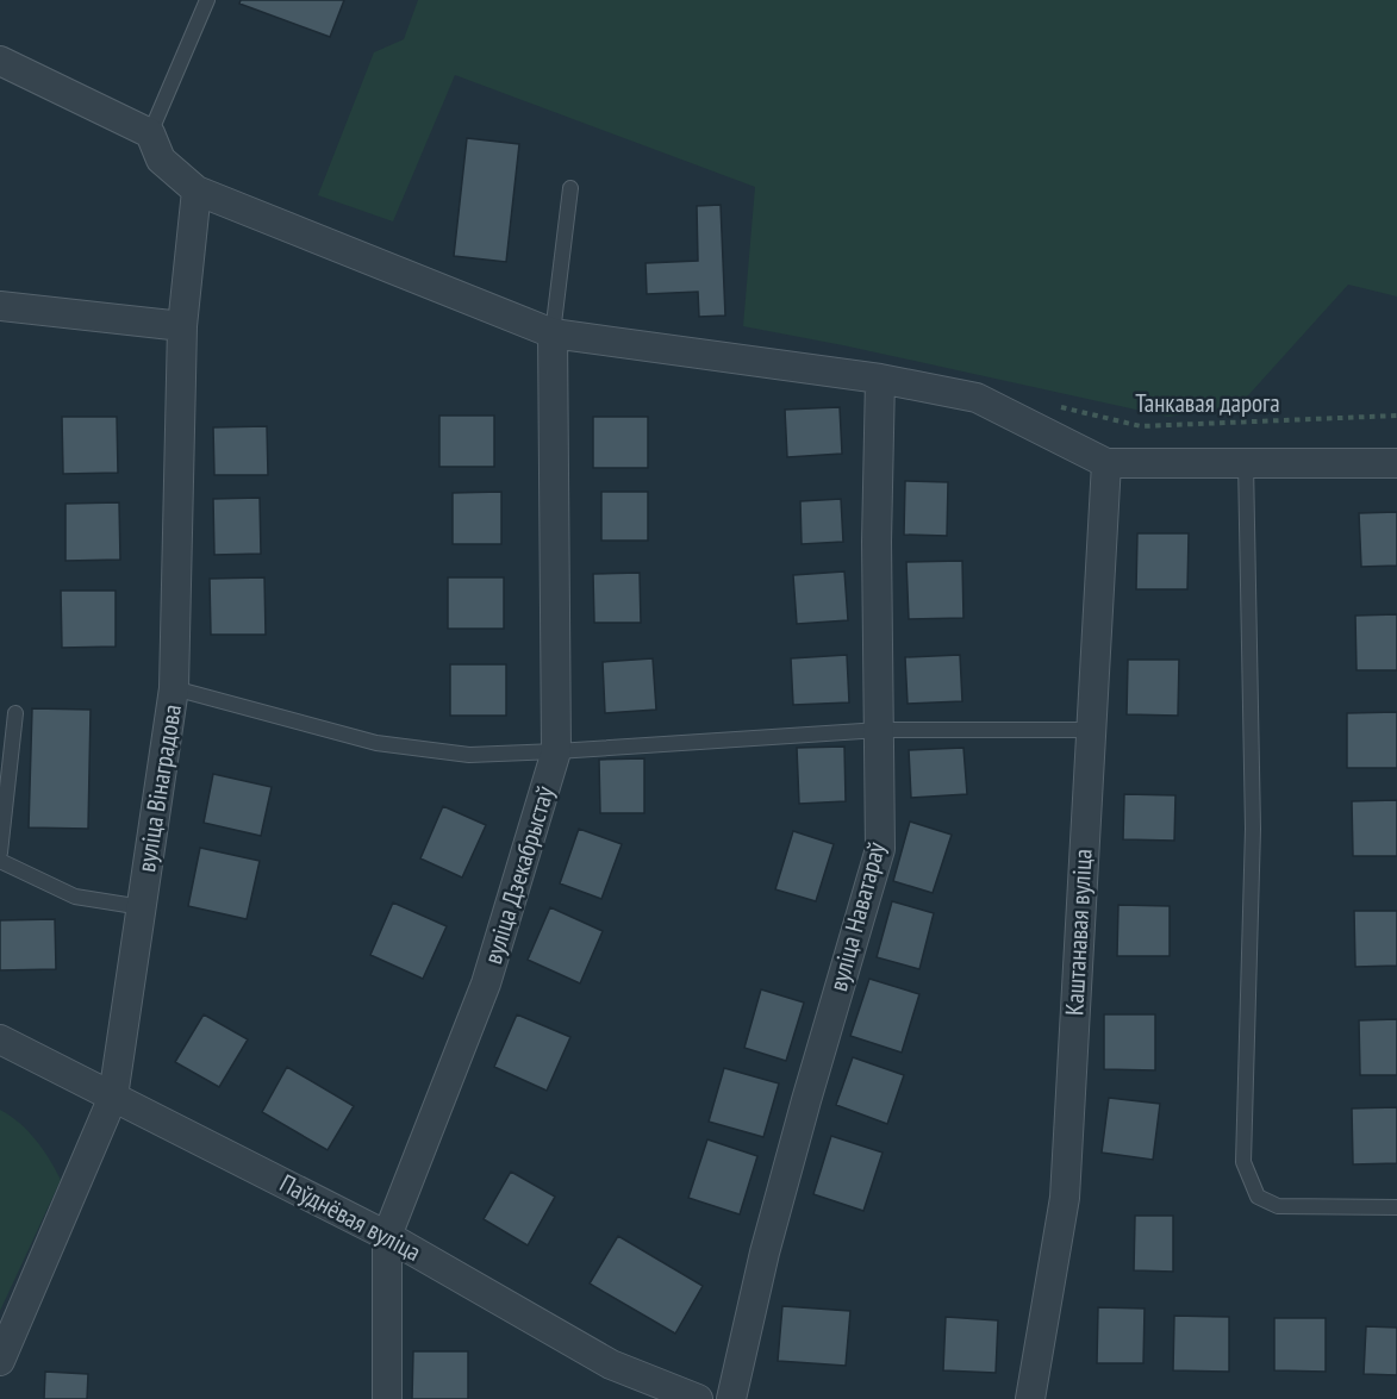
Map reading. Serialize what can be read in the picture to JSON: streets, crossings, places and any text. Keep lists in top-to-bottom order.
{
  "streets": {
    "street": [
      "вуліца Вінаградова",
      "вуліца Дзекабрыстаў",
      "вуліца Наватараў",
      "Каштанавая вуліца",
      "Паўднёвая вуліца"
    ],
    "path": ["Танкавая дарога"]
  },
  "crossings": [
    ["вуліца Вінаградова", "Паўднёвая вуліца"],
    ["вуліца Дзекабрыстаў", "Паўднёвая вуліца"]
  ]
}
